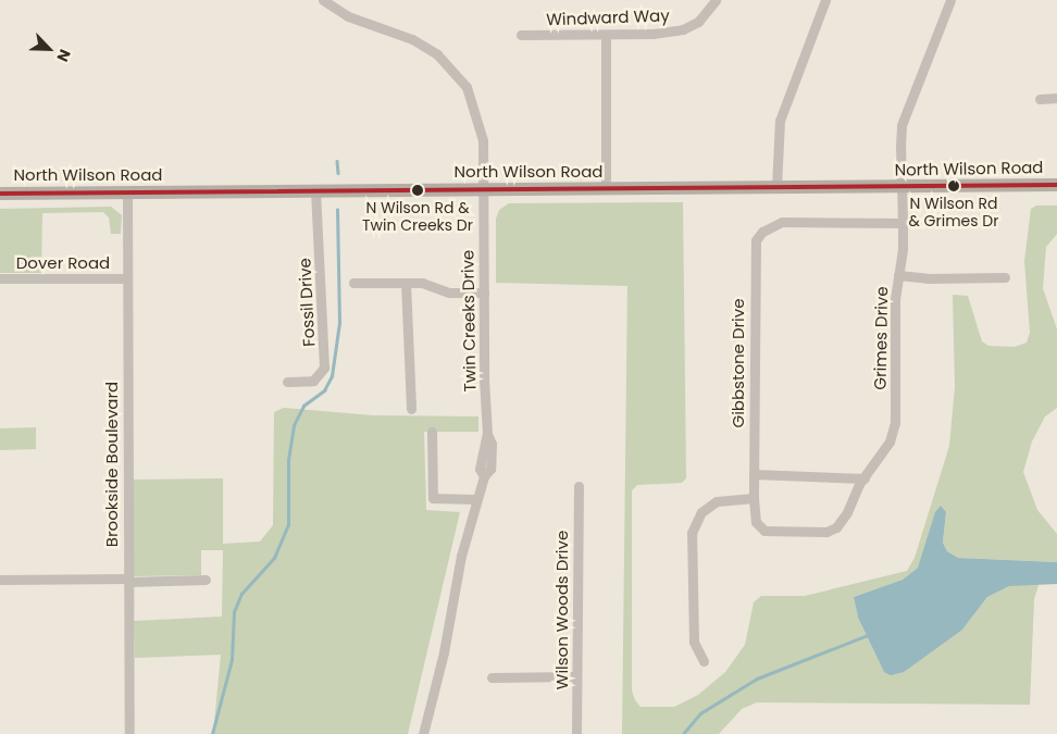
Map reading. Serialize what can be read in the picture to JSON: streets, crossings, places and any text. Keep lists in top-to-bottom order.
{
  "streets": {
    "main road": ["North Wilson Road"],
    "street": [
      "Windward Way",
      "Dover Road",
      "Fossil Drive",
      "Twin Creeks Drive",
      "Grimes Drive",
      "Gibbstone Drive",
      "Brookside Boulevard",
      "Wilson Woods Drive"
    ]
  },
  "crossings": [
    ["North Wilson Road", "Fossil Drive"],
    ["North Wilson Road", "Twin Creeks Drive"],
    ["North Wilson Road", "Grimes Drive"],
    ["North Wilson Road", "Brookside Boulevard"],
    ["Dover Road", "Brookside Boulevard"],
    ["Grimes Drive", "Gibbstone Drive"]
  ],
  "places": ["N Wilson Rd & Grimes Dr", "N Wilson Rd & Twin Creeks Dr"],
  "north": "bottom right"
}
